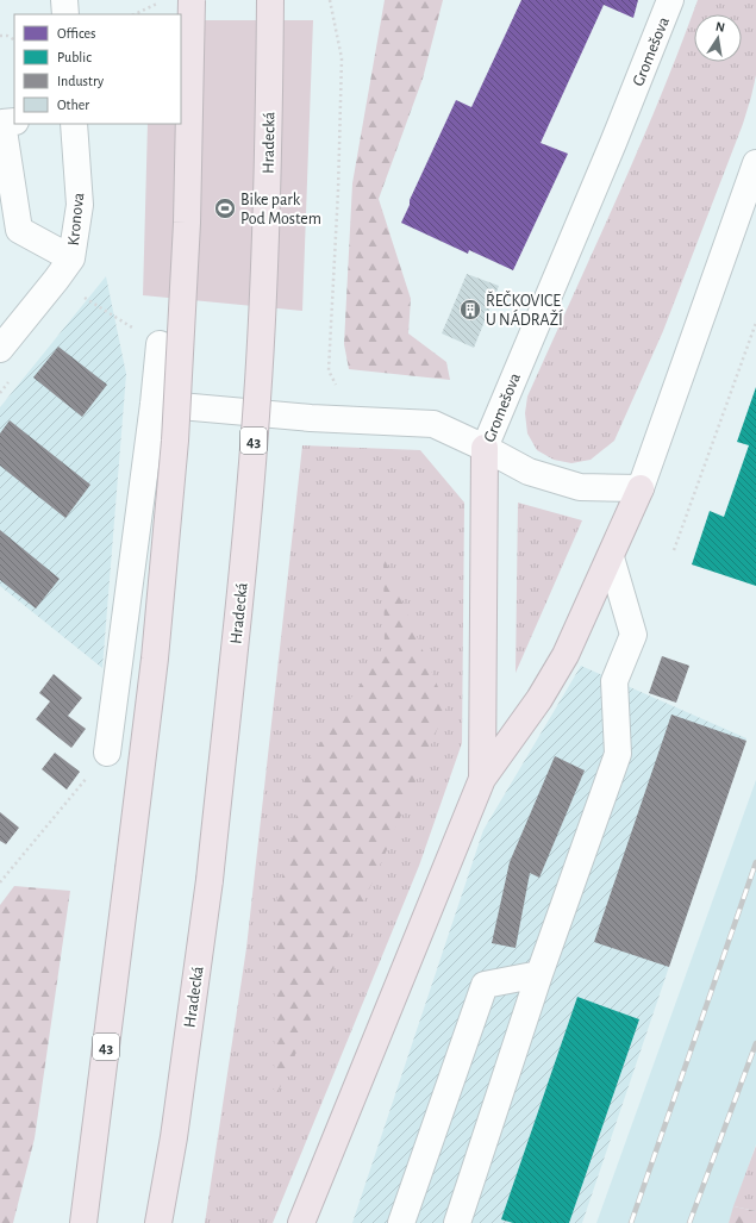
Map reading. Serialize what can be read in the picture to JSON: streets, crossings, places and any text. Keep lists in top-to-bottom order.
{
  "streets": {
    "highway": ["Hradecká", "43"],
    "street": ["Gromešova", "Kronova"]
  },
  "places": {
    "sports": ["Bike park Pod Mostem"],
    "building": ["ŘEČKOVICE U NÁDRAŽÍ"]
  },
  "legend": [
    "Offices",
    "Public",
    "Industry",
    "Other"
  ],
  "north": "top"
}
